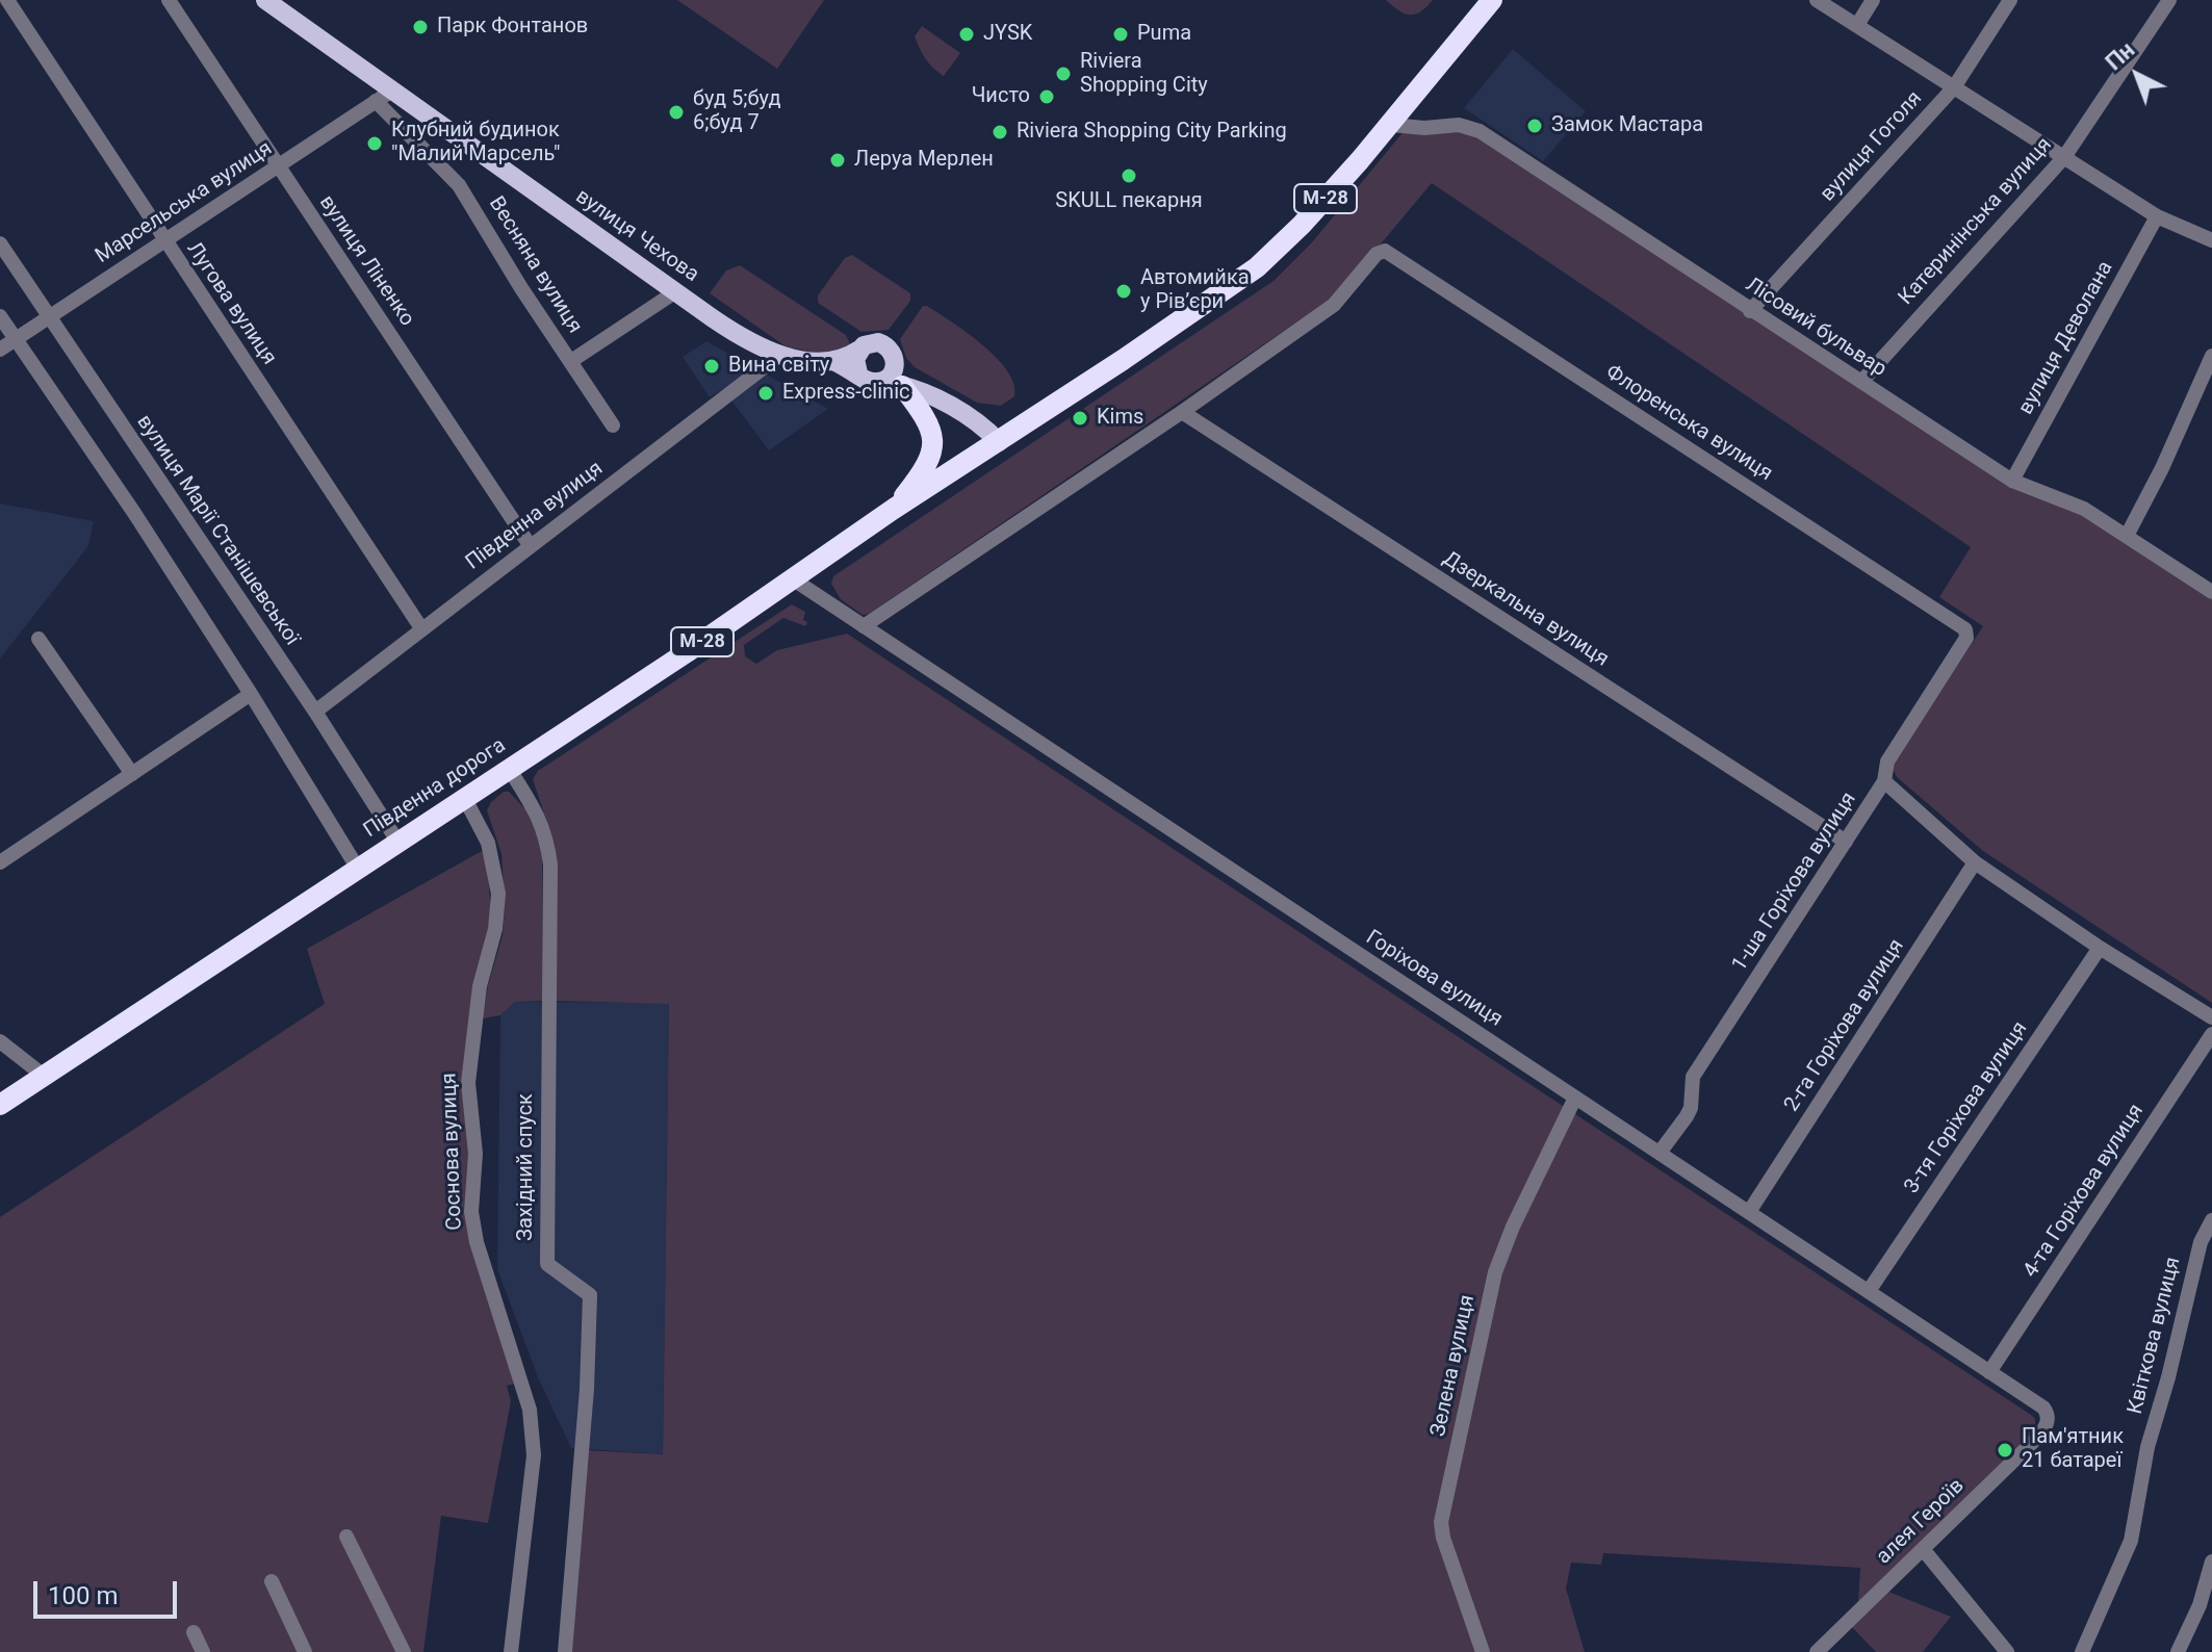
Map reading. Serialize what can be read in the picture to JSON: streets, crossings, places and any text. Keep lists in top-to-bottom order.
{
  "streets": {
    "highway": ["М-28", "Південна дорога"],
    "main road": ["вулиця Чехова"],
    "street": [
      "вулиця Гоголя",
      "Марсельська вулиця",
      "Катеринінська вулиця",
      "вулиця Ліненко",
      "Весняна вулиця",
      "Лугова вулиця",
      "Лісовий бульвар",
      "вулиця Деволана",
      "Флоренська вулиця",
      "Південна вулиця",
      "вулиця Марії Станішевської",
      "Дзеркальна вулиця",
      "1-ша Горіхова вулиця",
      "Горіхова вулиця",
      "2-га Горіхова вулиця",
      "3-тя Горіхова вулиця",
      "Соснова вулиця",
      "Західний спуск",
      "4-та Горіхова вулиця",
      "Квіткова вулиця",
      "Зелена вулиця",
      "алея Героїв"
    ]
  },
  "crossings": [
    ["вулиця Гоголя", "Лісовий бульвар"],
    ["М-28", "Лісовий бульвар"],
    ["М-28", "Південна дорога"],
    ["Марсельська вулиця", "вулиця Чехова"],
    ["Марсельська вулиця", "вулиця Ліненко"],
    ["Марсельська вулиця", "Весняна вулиця"],
    ["Марсельська вулиця", "Лугова вулиця"],
    ["Марсельська вулиця", "вулиця Марії Станішевської"],
    ["Катеринінська вулиця", "Лісовий бульвар"],
    ["вулиця Чехова", "Весняна вулиця"],
    ["вулиця Чехова", "Південна вулиця"],
    ["вулиця Ліненко", "Південна вулиця"],
    ["Лугова вулиця", "Південна вулиця"],
    ["Лісовий бульвар", "вулиця Деволана"],
    ["Флоренська вулиця", "Дзеркальна вулиця"],
    ["Флоренська вулиця", "1-ша Горіхова вулиця"],
    ["Південна вулиця", "вулиця Марії Станішевської"],
    ["вулиця Марії Станішевської", "Південна дорога"],
    ["Дзеркальна вулиця", "1-ша Горіхова вулиця"],
    ["Південна дорога", "Горіхова вулиця"],
    ["Південна дорога", "Соснова вулиця"],
    ["Південна дорога", "Західний спуск"],
    ["1-ша Горіхова вулиця", "Горіхова вулиця"],
    ["Горіхова вулиця", "2-га Горіхова вулиця"],
    ["Горіхова вулиця", "3-тя Горіхова вулиця"],
    ["Горіхова вулиця", "4-та Горіхова вулиця"],
    ["Горіхова вулиця", "Зелена вулиця"],
    ["Горіхова вулиця", "алея Героїв"]
  ],
  "places": [
    "Парк Фонтанов",
    "JYSK",
    "Puma",
    "Riviera Shopping City",
    "Чисто",
    "буд 5;буд 6;буд 7",
    "Замок Мастара",
    "Riviera Shopping City Parking",
    "Клубний будинок \"Малий Марсель\"",
    "Леруа Мерлен",
    "SKULL пекарня",
    "Автомийка у Рівʼєри",
    "Вина світу",
    "Express-clinic",
    "Kims",
    "Пам'ятник 21 батареї"
  ],
  "scale_bar": "100 m",
  "north": "top left"
}
